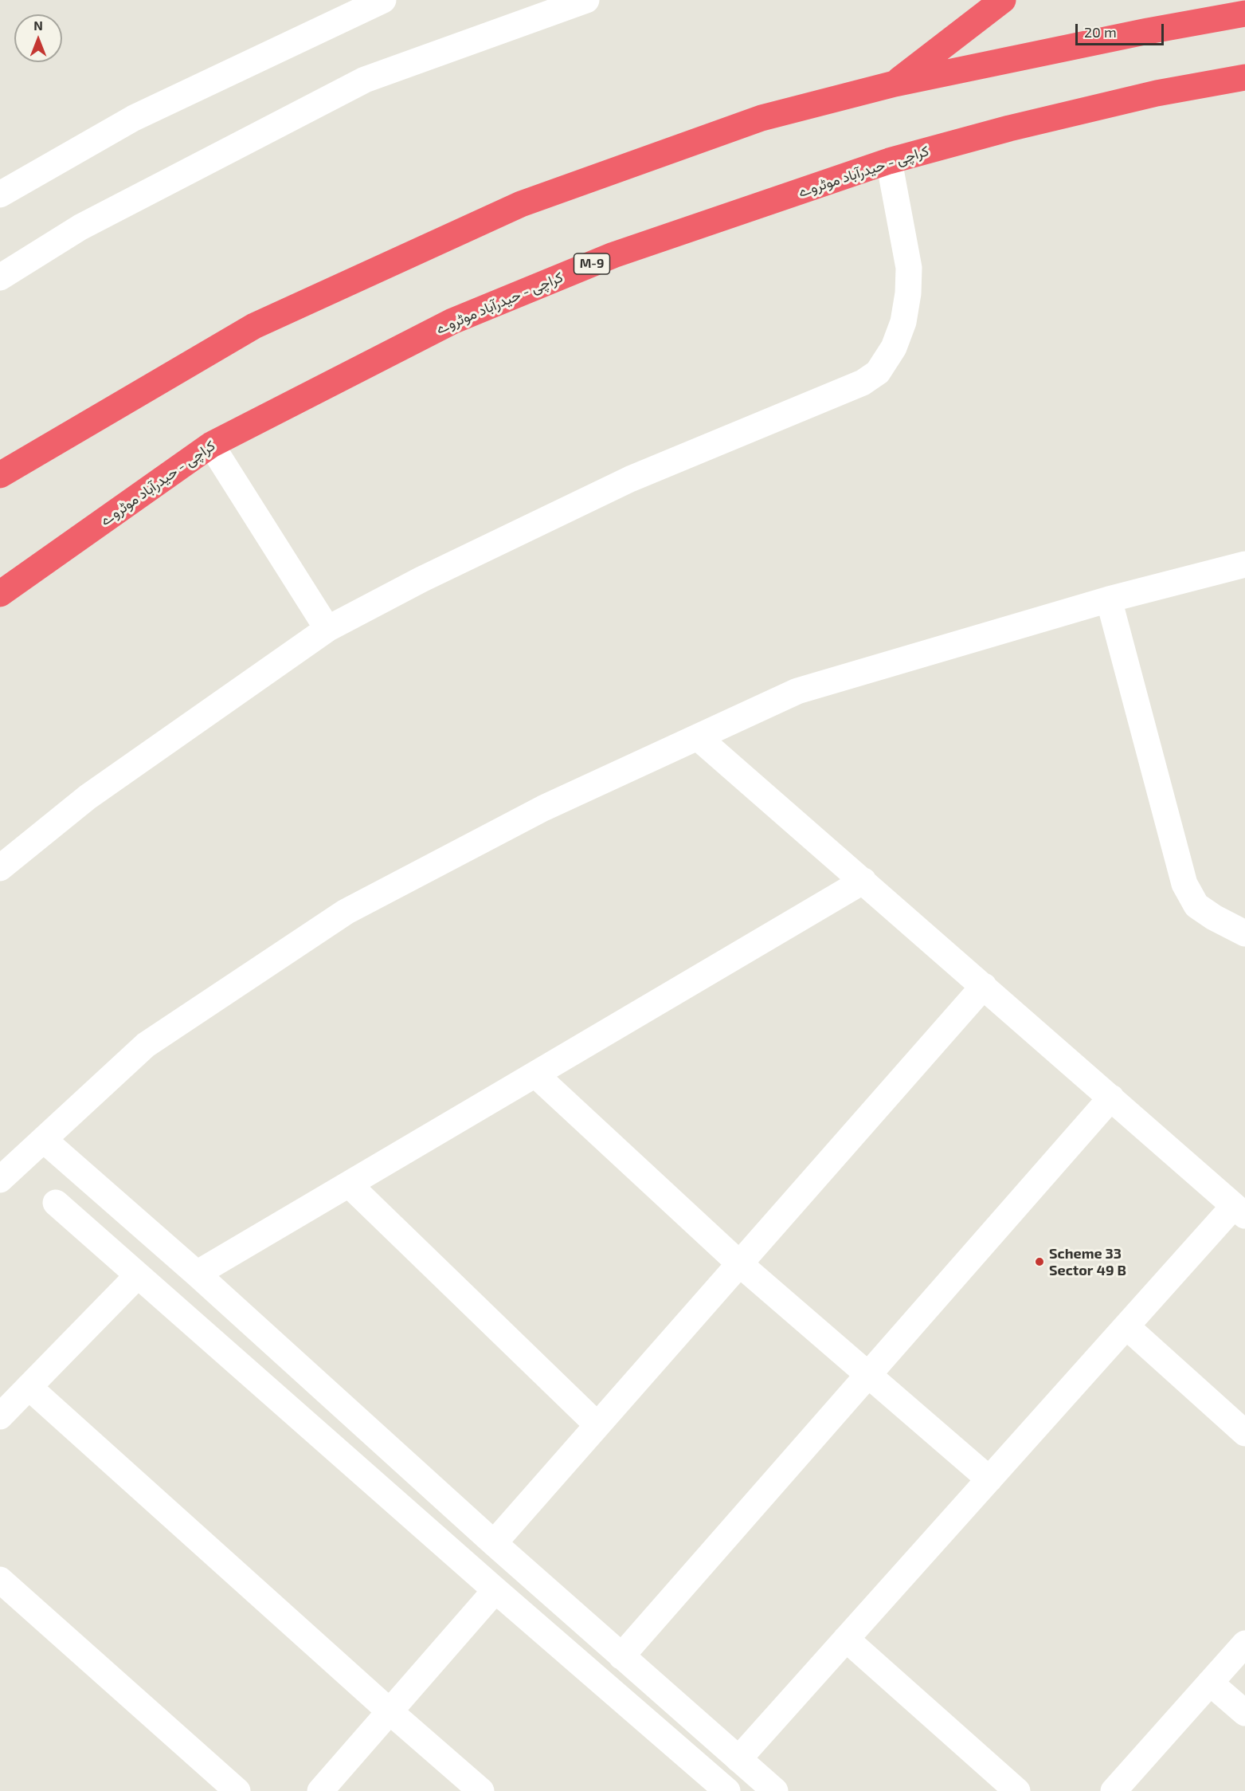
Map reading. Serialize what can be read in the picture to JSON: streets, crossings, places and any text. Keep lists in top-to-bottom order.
{
  "streets": {
    "highway": ["کراچی - حیدرآباد موٹروے", "M-9"]
  },
  "places": ["Scheme 33 Sector 49 B"],
  "scale_bar": "20 m",
  "north": "top"
}
